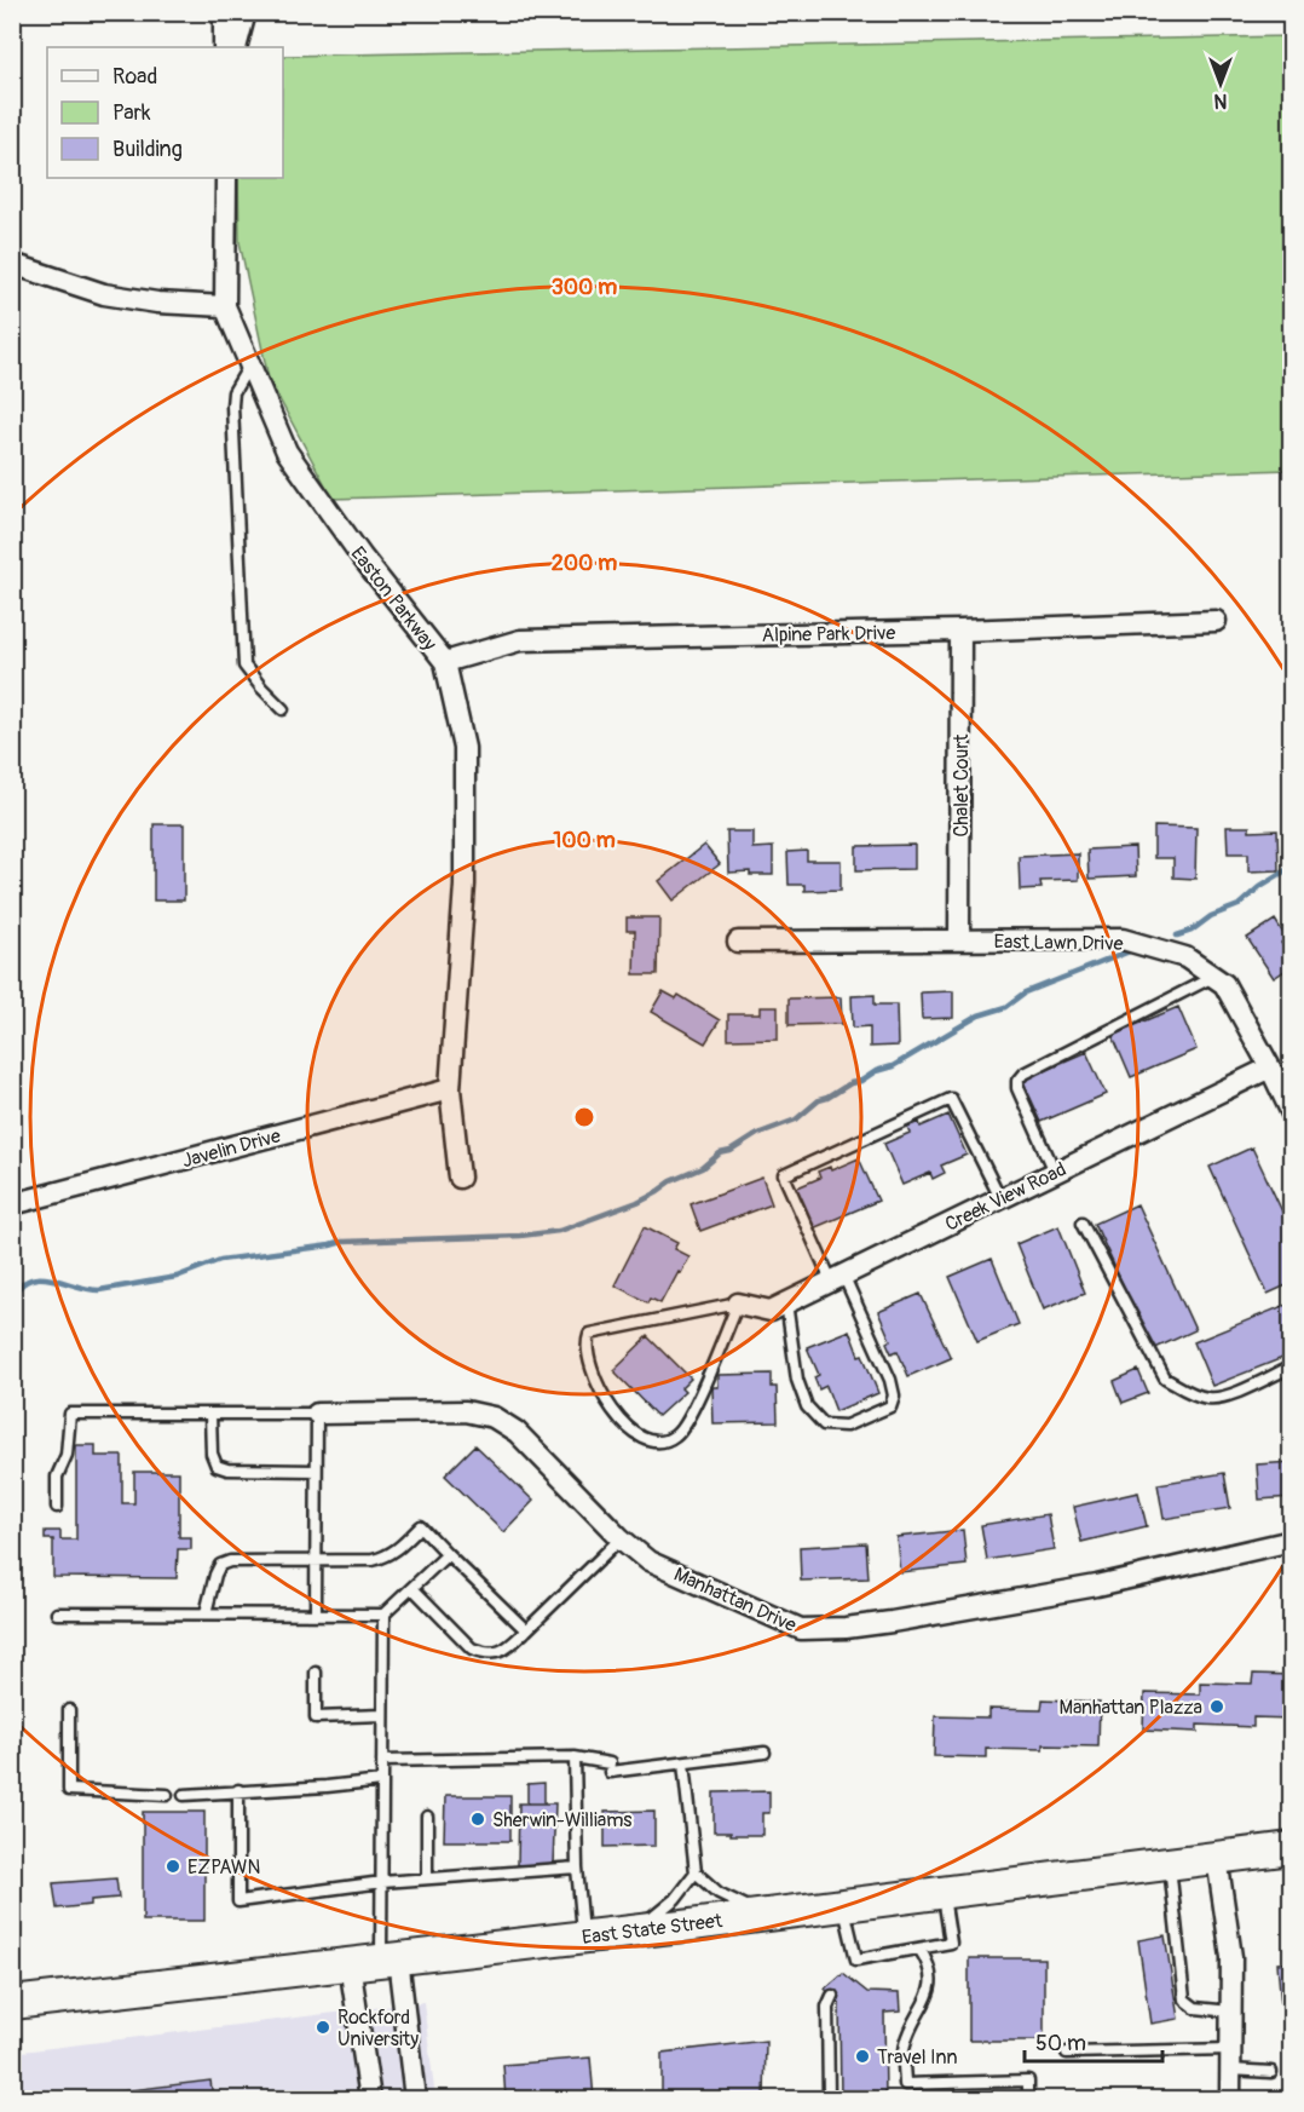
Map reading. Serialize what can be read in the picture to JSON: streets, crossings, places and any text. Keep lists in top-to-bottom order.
{
  "streets": {
    "main road": ["East State Street"],
    "street": [
      "Easton Parkway",
      "Alpine Park Drive",
      "Chalet Court",
      "East Lawn Drive",
      "Javelin Drive",
      "Creek View Road",
      "Manhattan Drive"
    ]
  },
  "crossings": [
    ["Easton Parkway", "Alpine Park Drive"],
    ["Easton Parkway", "Javelin Drive"],
    ["Alpine Park Drive", "Chalet Court"],
    ["Chalet Court", "East Lawn Drive"],
    ["East Lawn Drive", "Creek View Road"]
  ],
  "places": [
    "Manhattan Plazza",
    "Sherwin-Williams",
    "EZPAWN",
    "Rockford University",
    "Travel Inn"
  ],
  "legend": ["Road", "Park", "Building"],
  "scale_bar": "50 m",
  "north": "bottom",
  "rings": ["300 m", "200 m", "100 m"]
}
